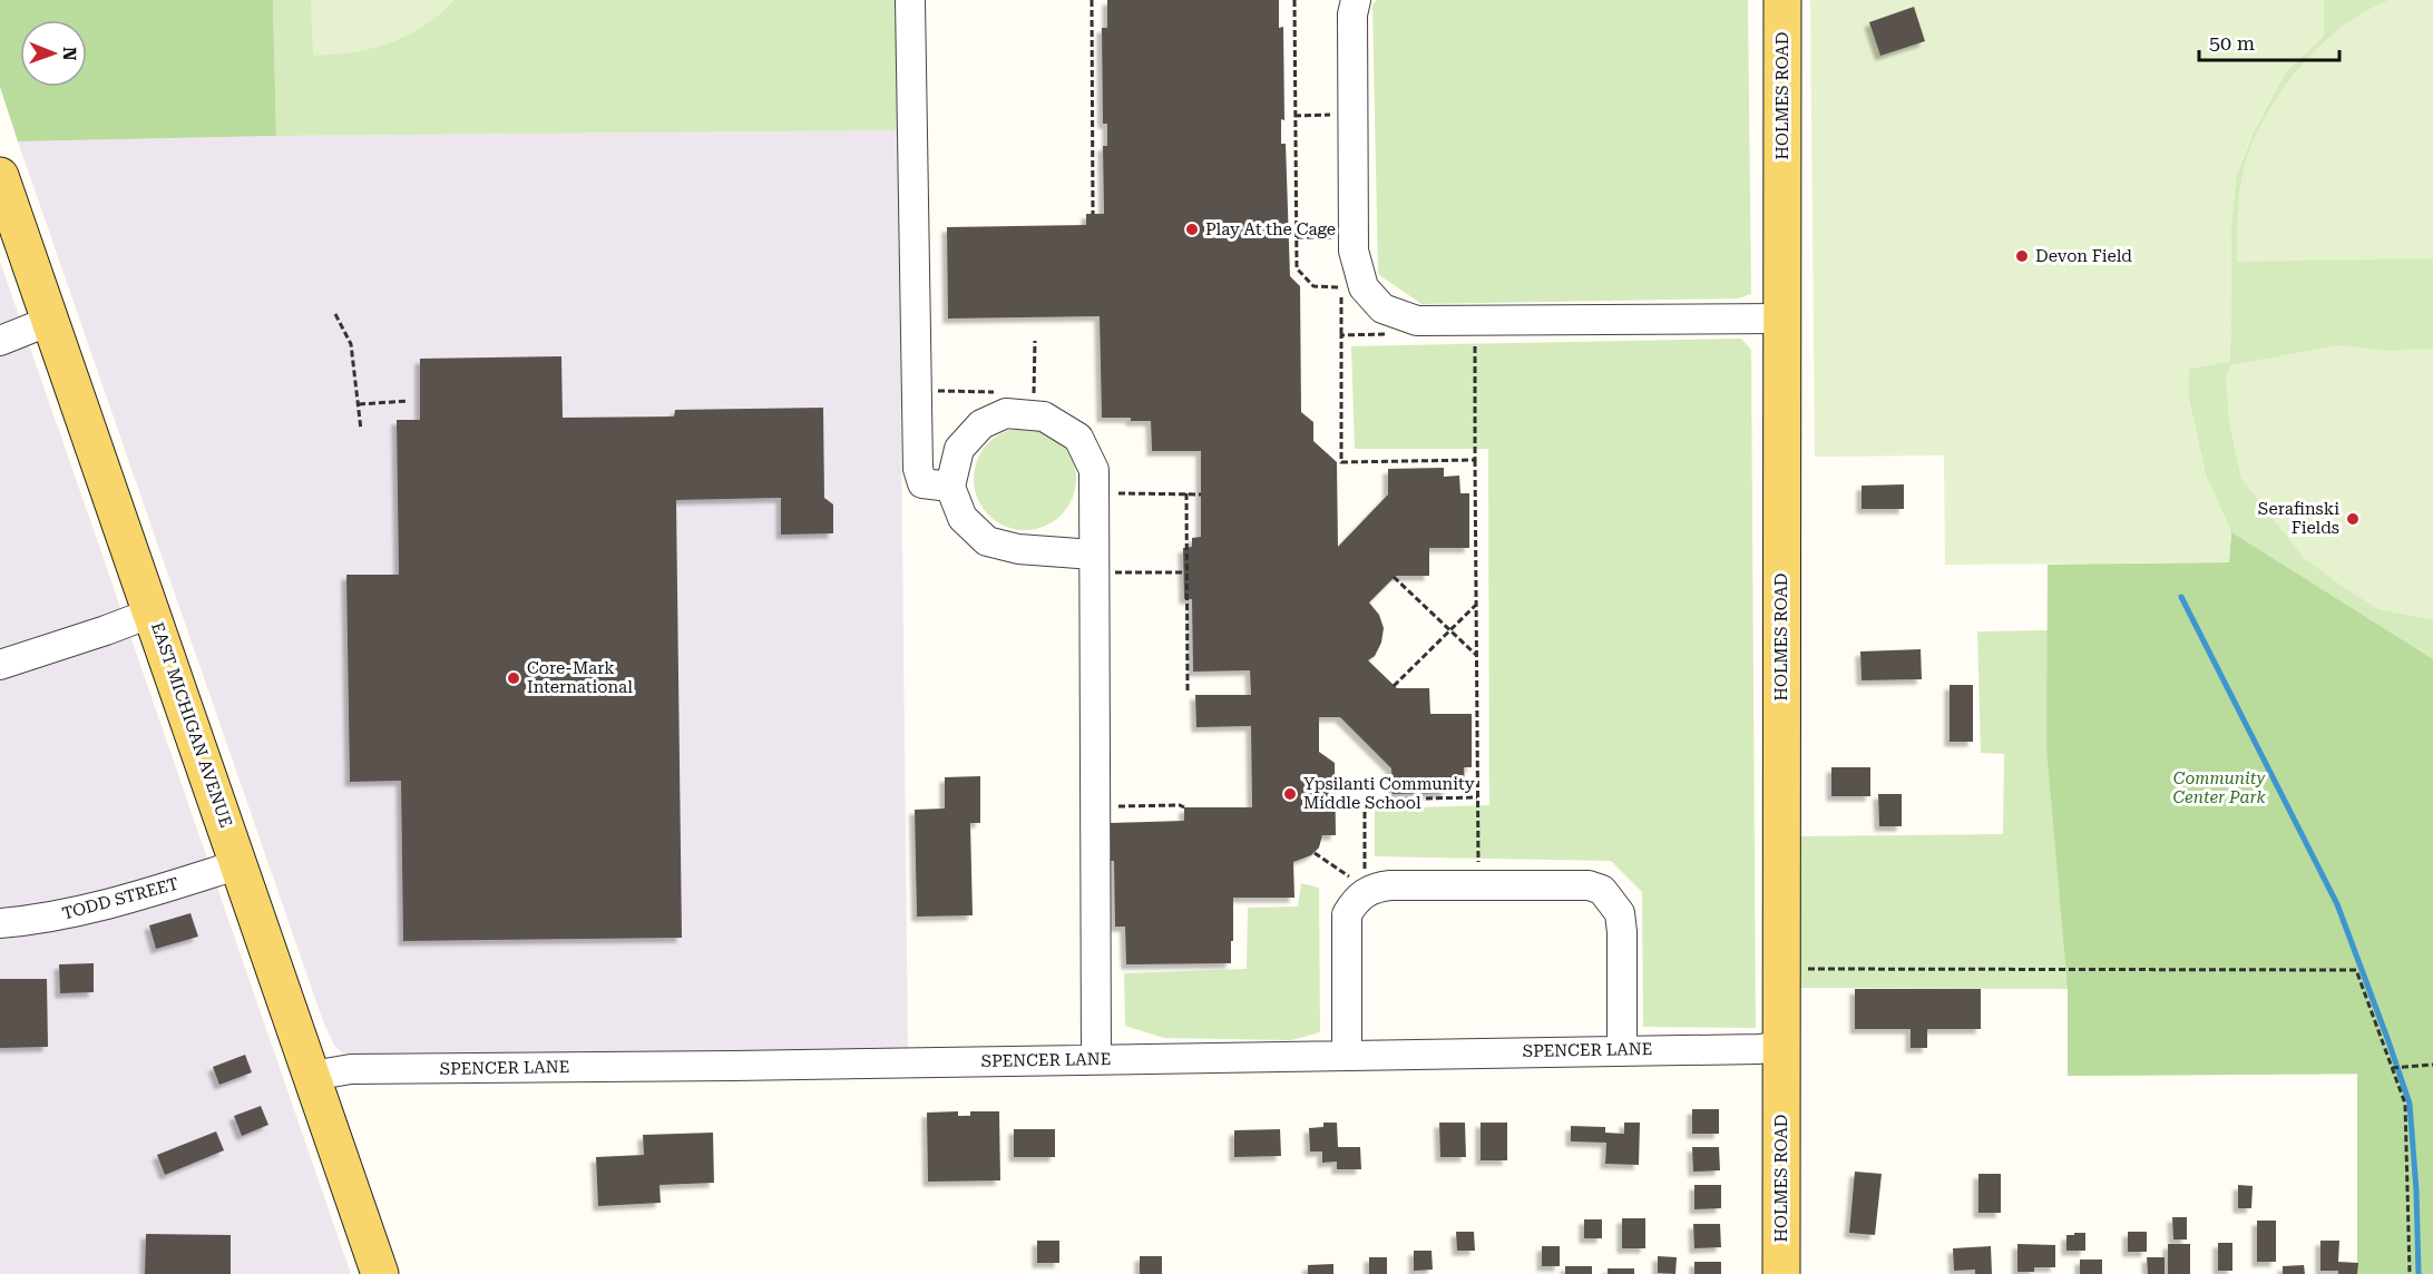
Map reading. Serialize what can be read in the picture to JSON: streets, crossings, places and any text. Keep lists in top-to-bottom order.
{
  "streets": {
    "main road": ["HOLMES ROAD", "EAST MICHIGAN AVENUE"],
    "street": ["TODD STREET", "SPENCER LANE"]
  },
  "crossings": [
    ["HOLMES ROAD", "SPENCER LANE"],
    ["EAST MICHIGAN AVENUE", "TODD STREET"],
    ["EAST MICHIGAN AVENUE", "SPENCER LANE"]
  ],
  "parks": ["Community Center Park"],
  "places": [
    "Play At the Cage",
    "Devon Field",
    "Serafinski Fields",
    "Core-Mark International",
    "Ypsilanti Community Middle School"
  ],
  "scale_bar": "50 m",
  "north": "right"
}
